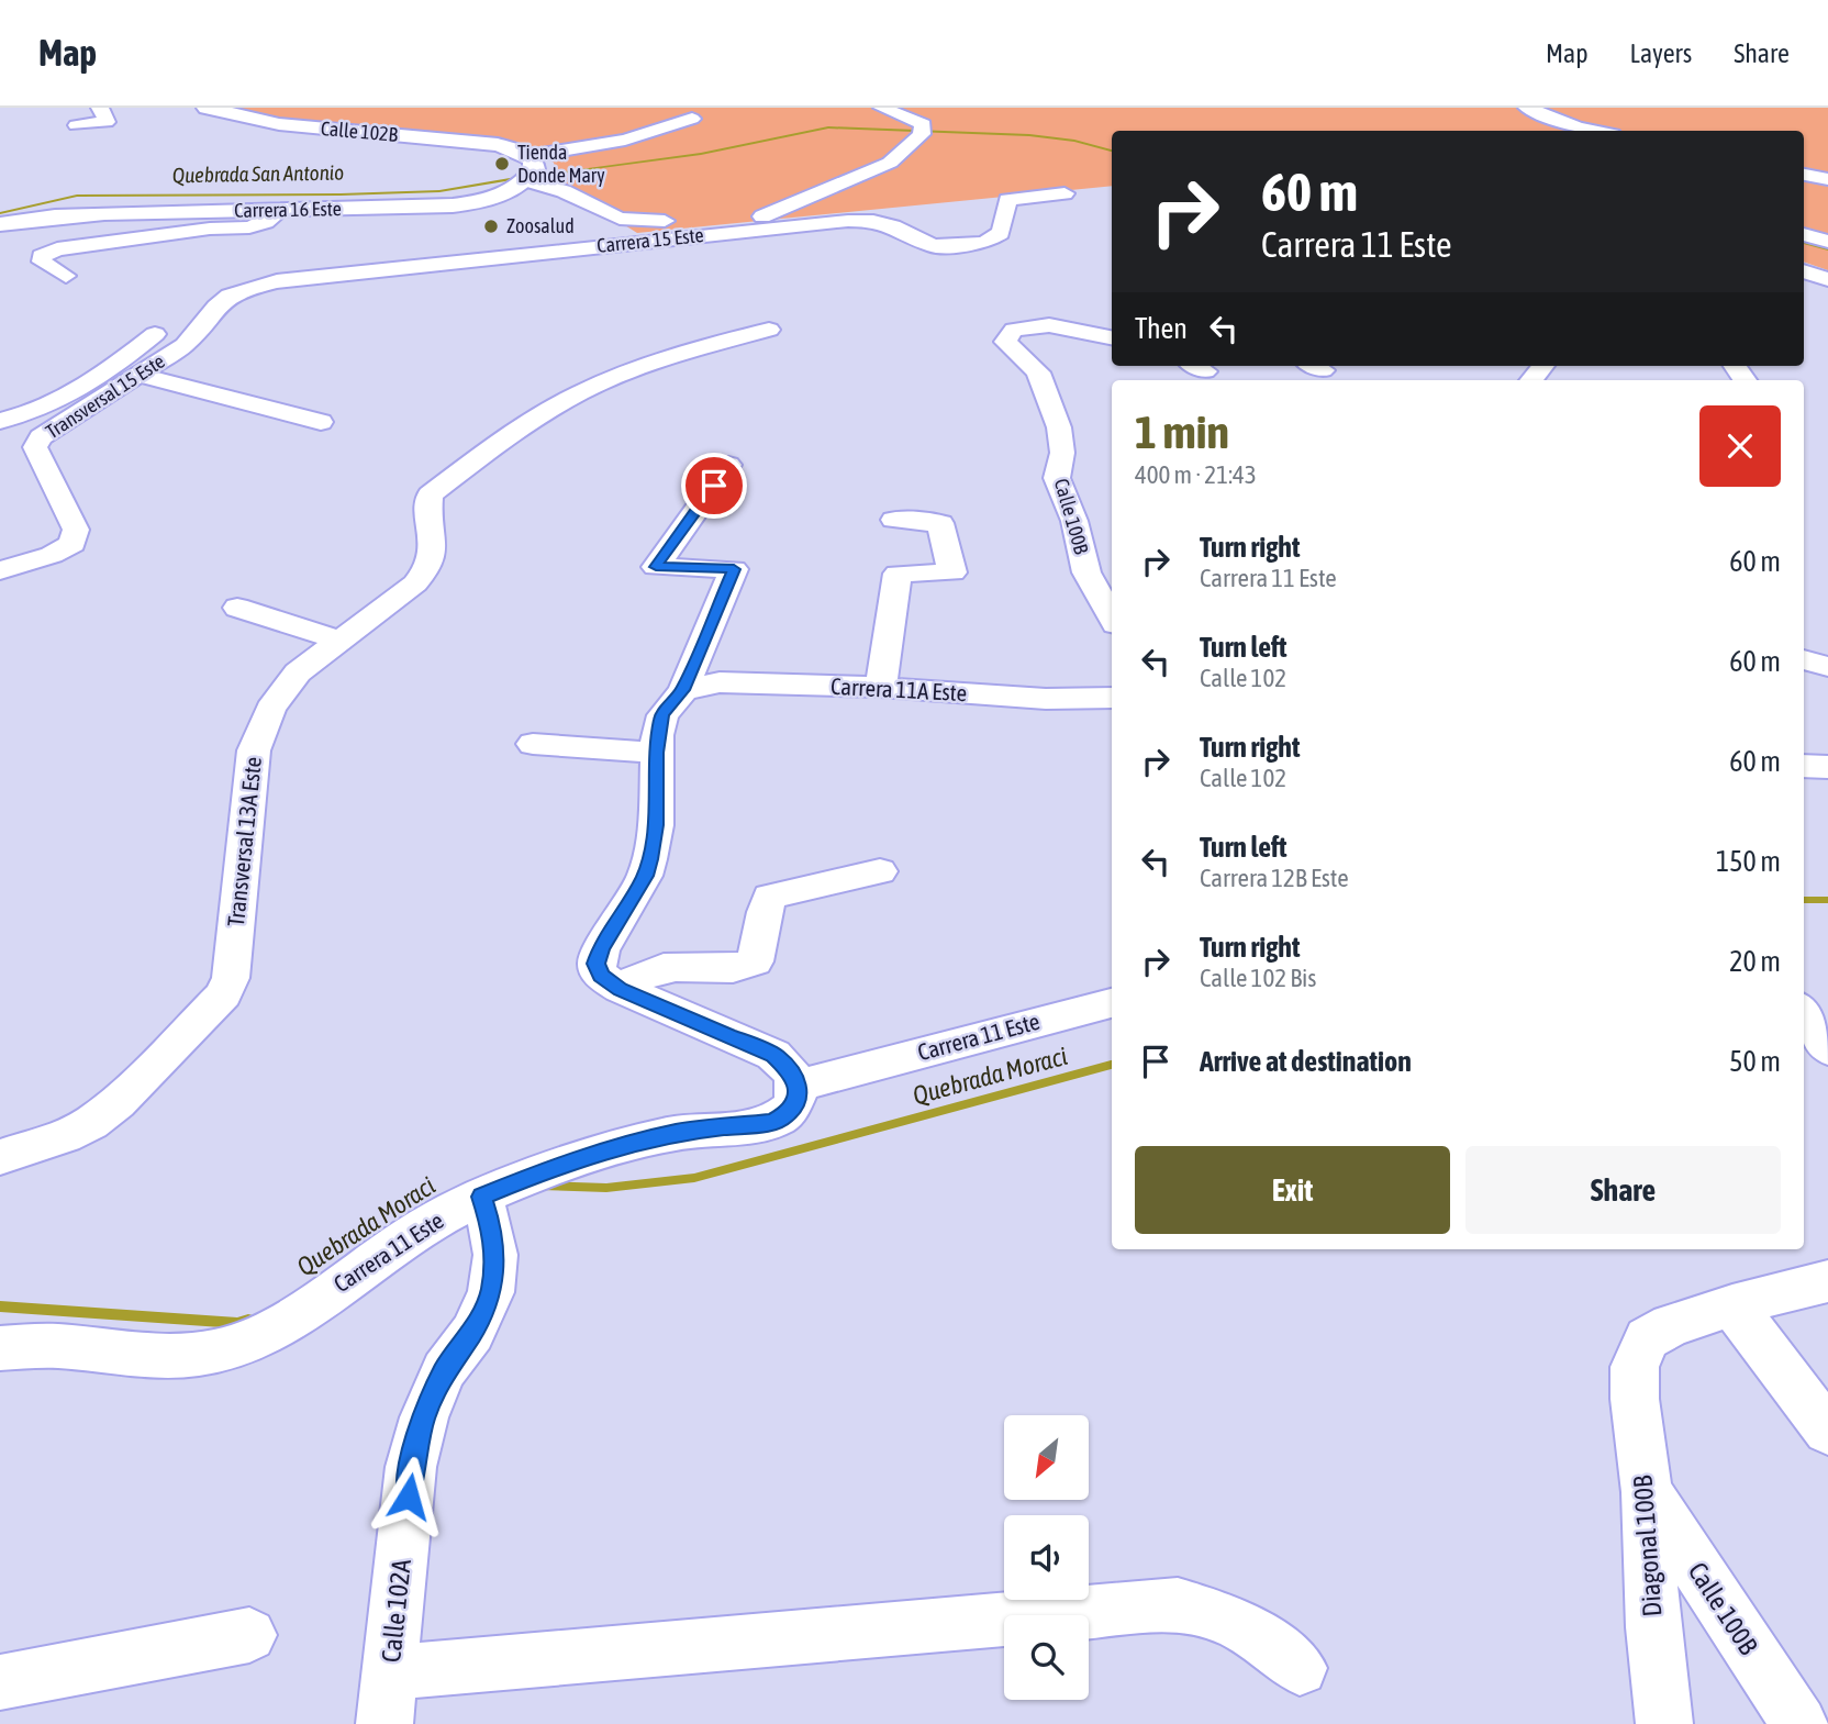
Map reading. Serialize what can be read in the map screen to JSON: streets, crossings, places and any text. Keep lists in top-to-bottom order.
{
  "streets": {
    "main road": ["Calle 102B", "Carrera 16 Este"],
    "street": [
      "Carrera 15 Este",
      "Transversal 15 Este",
      "Calle 100B",
      "Carrera 11A Este",
      "Transversal 13A Este",
      "Carrera 11 Este",
      "Diagonal 100B",
      "Calle 102A"
    ]
  },
  "crossings": [
    ["Carrera 15 Este", "Transversal 15 Este"],
    ["Calle 100B", "Diagonal 100B"],
    ["Carrera 11 Este", "Calle 102A"]
  ],
  "water": ["Quebrada San Antonio", "Quebrada Moraci"],
  "places": ["Tienda Donde Mary", "Zoosalud"],
  "north": "bottom left",
  "page": {
    "header": "Map",
    "nav": ["Map", "Layers", "Share"],
    "turn": ["60 m", "Carrera 11 Este"],
    "then": "Then",
    "heading": ["1 min", "400 m · 21:43"],
    "list": [
      {
        "name": "Turn right",
        "note": "Carrera 11 Este",
        "value": "60 m"
      },
      {
        "name": "Turn left",
        "note": "Calle 102",
        "value": "60 m"
      },
      {
        "name": "Turn right",
        "note": "Calle 102",
        "value": "60 m"
      },
      {
        "name": "Turn left",
        "note": "Carrera 12B Este",
        "value": "150 m"
      },
      {
        "name": "Turn right",
        "note": "Calle 102 Bis",
        "value": "20 m"
      },
      {
        "name": "Arrive at destination",
        "value": "50 m"
      }
    ],
    "buttons": ["Exit", "Share"]
  }
}
